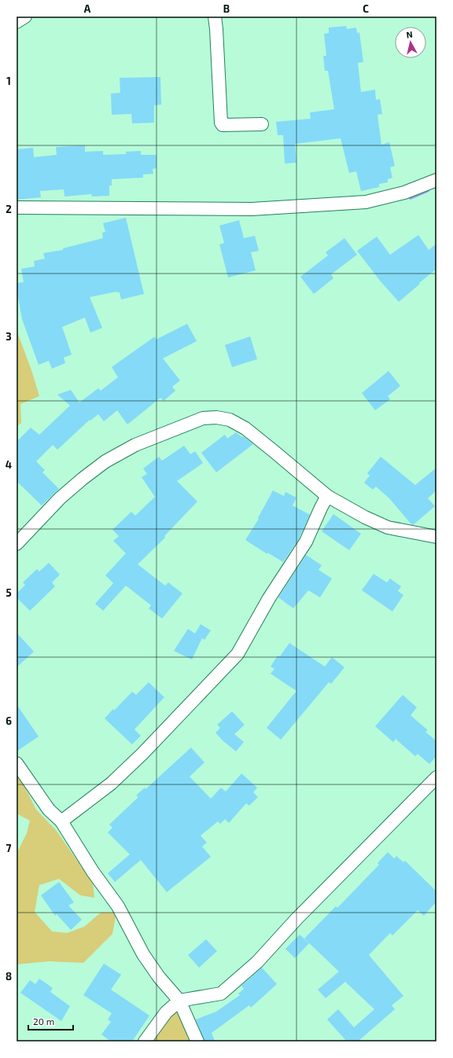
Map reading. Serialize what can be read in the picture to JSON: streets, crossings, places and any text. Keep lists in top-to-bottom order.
{
  "scale_bar": "20 m",
  "north": "top",
  "grid": {
    "columns": ["A", "B", "C"],
    "rows": [
      "1",
      "2",
      "3",
      "4",
      "5",
      "6",
      "7",
      "8"
    ]
  }
}
